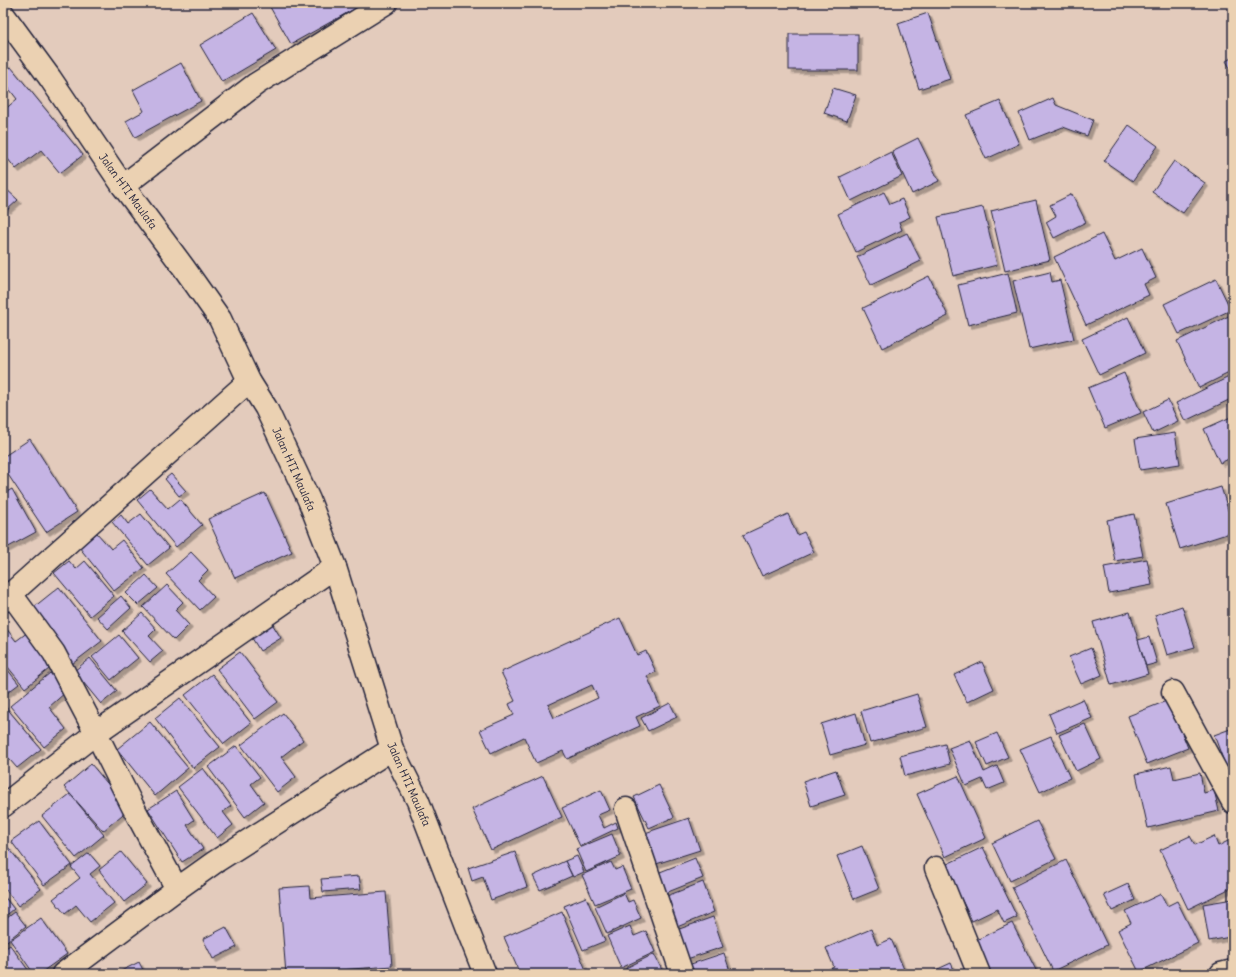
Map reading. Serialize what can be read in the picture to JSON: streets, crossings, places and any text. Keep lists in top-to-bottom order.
{
  "streets": {
    "street": ["Jalan HTI Maulafa"]
  }
}
